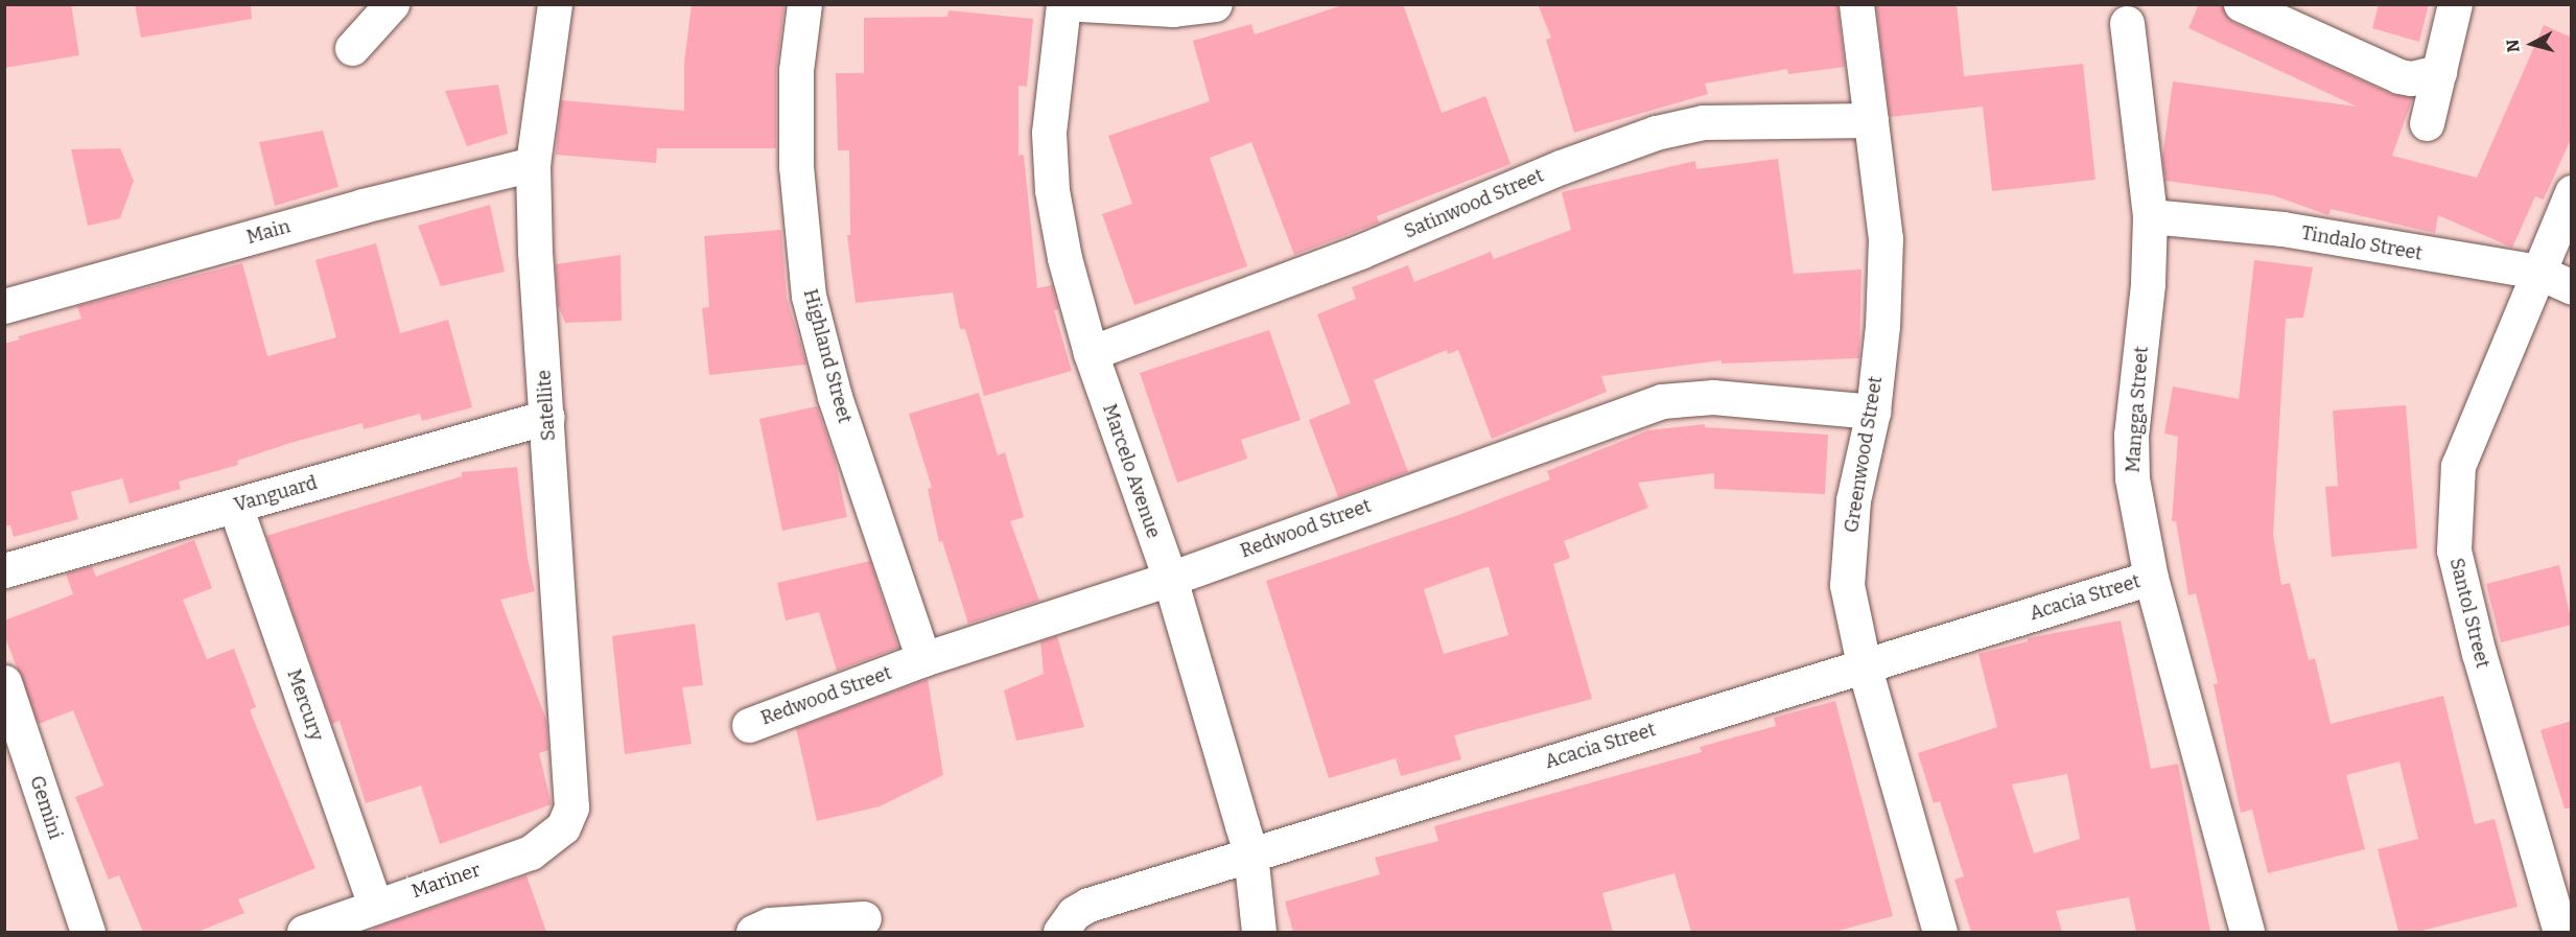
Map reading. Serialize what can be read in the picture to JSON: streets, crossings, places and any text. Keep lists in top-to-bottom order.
{
  "streets": {
    "street": [
      "Satinwood Street",
      "Main",
      "Tindalo Street",
      "Highland Street",
      "Satellite",
      "Mangga Street",
      "Greenwood Street",
      "Marcelo Avenue",
      "Vanguard",
      "Redwood Street",
      "Acacia Street",
      "Santol Street",
      "Mercury",
      "Gemini",
      "Mariner"
    ]
  },
  "crossings": [
    ["Satinwood Street", "Greenwood Street"],
    ["Satinwood Street", "Marcelo Avenue"],
    ["Main", "Satellite"],
    ["Tindalo Street", "Mangga Street"],
    ["Tindalo Street", "Santol Street"],
    ["Highland Street", "Redwood Street"],
    ["Satellite", "Vanguard"],
    ["Satellite", "Mariner"],
    ["Mangga Street", "Acacia Street"],
    ["Greenwood Street", "Redwood Street"],
    ["Greenwood Street", "Acacia Street"],
    ["Marcelo Avenue", "Redwood Street"],
    ["Marcelo Avenue", "Acacia Street"],
    ["Vanguard", "Mercury"],
    ["Mercury", "Mariner"]
  ],
  "north": "left"
}
